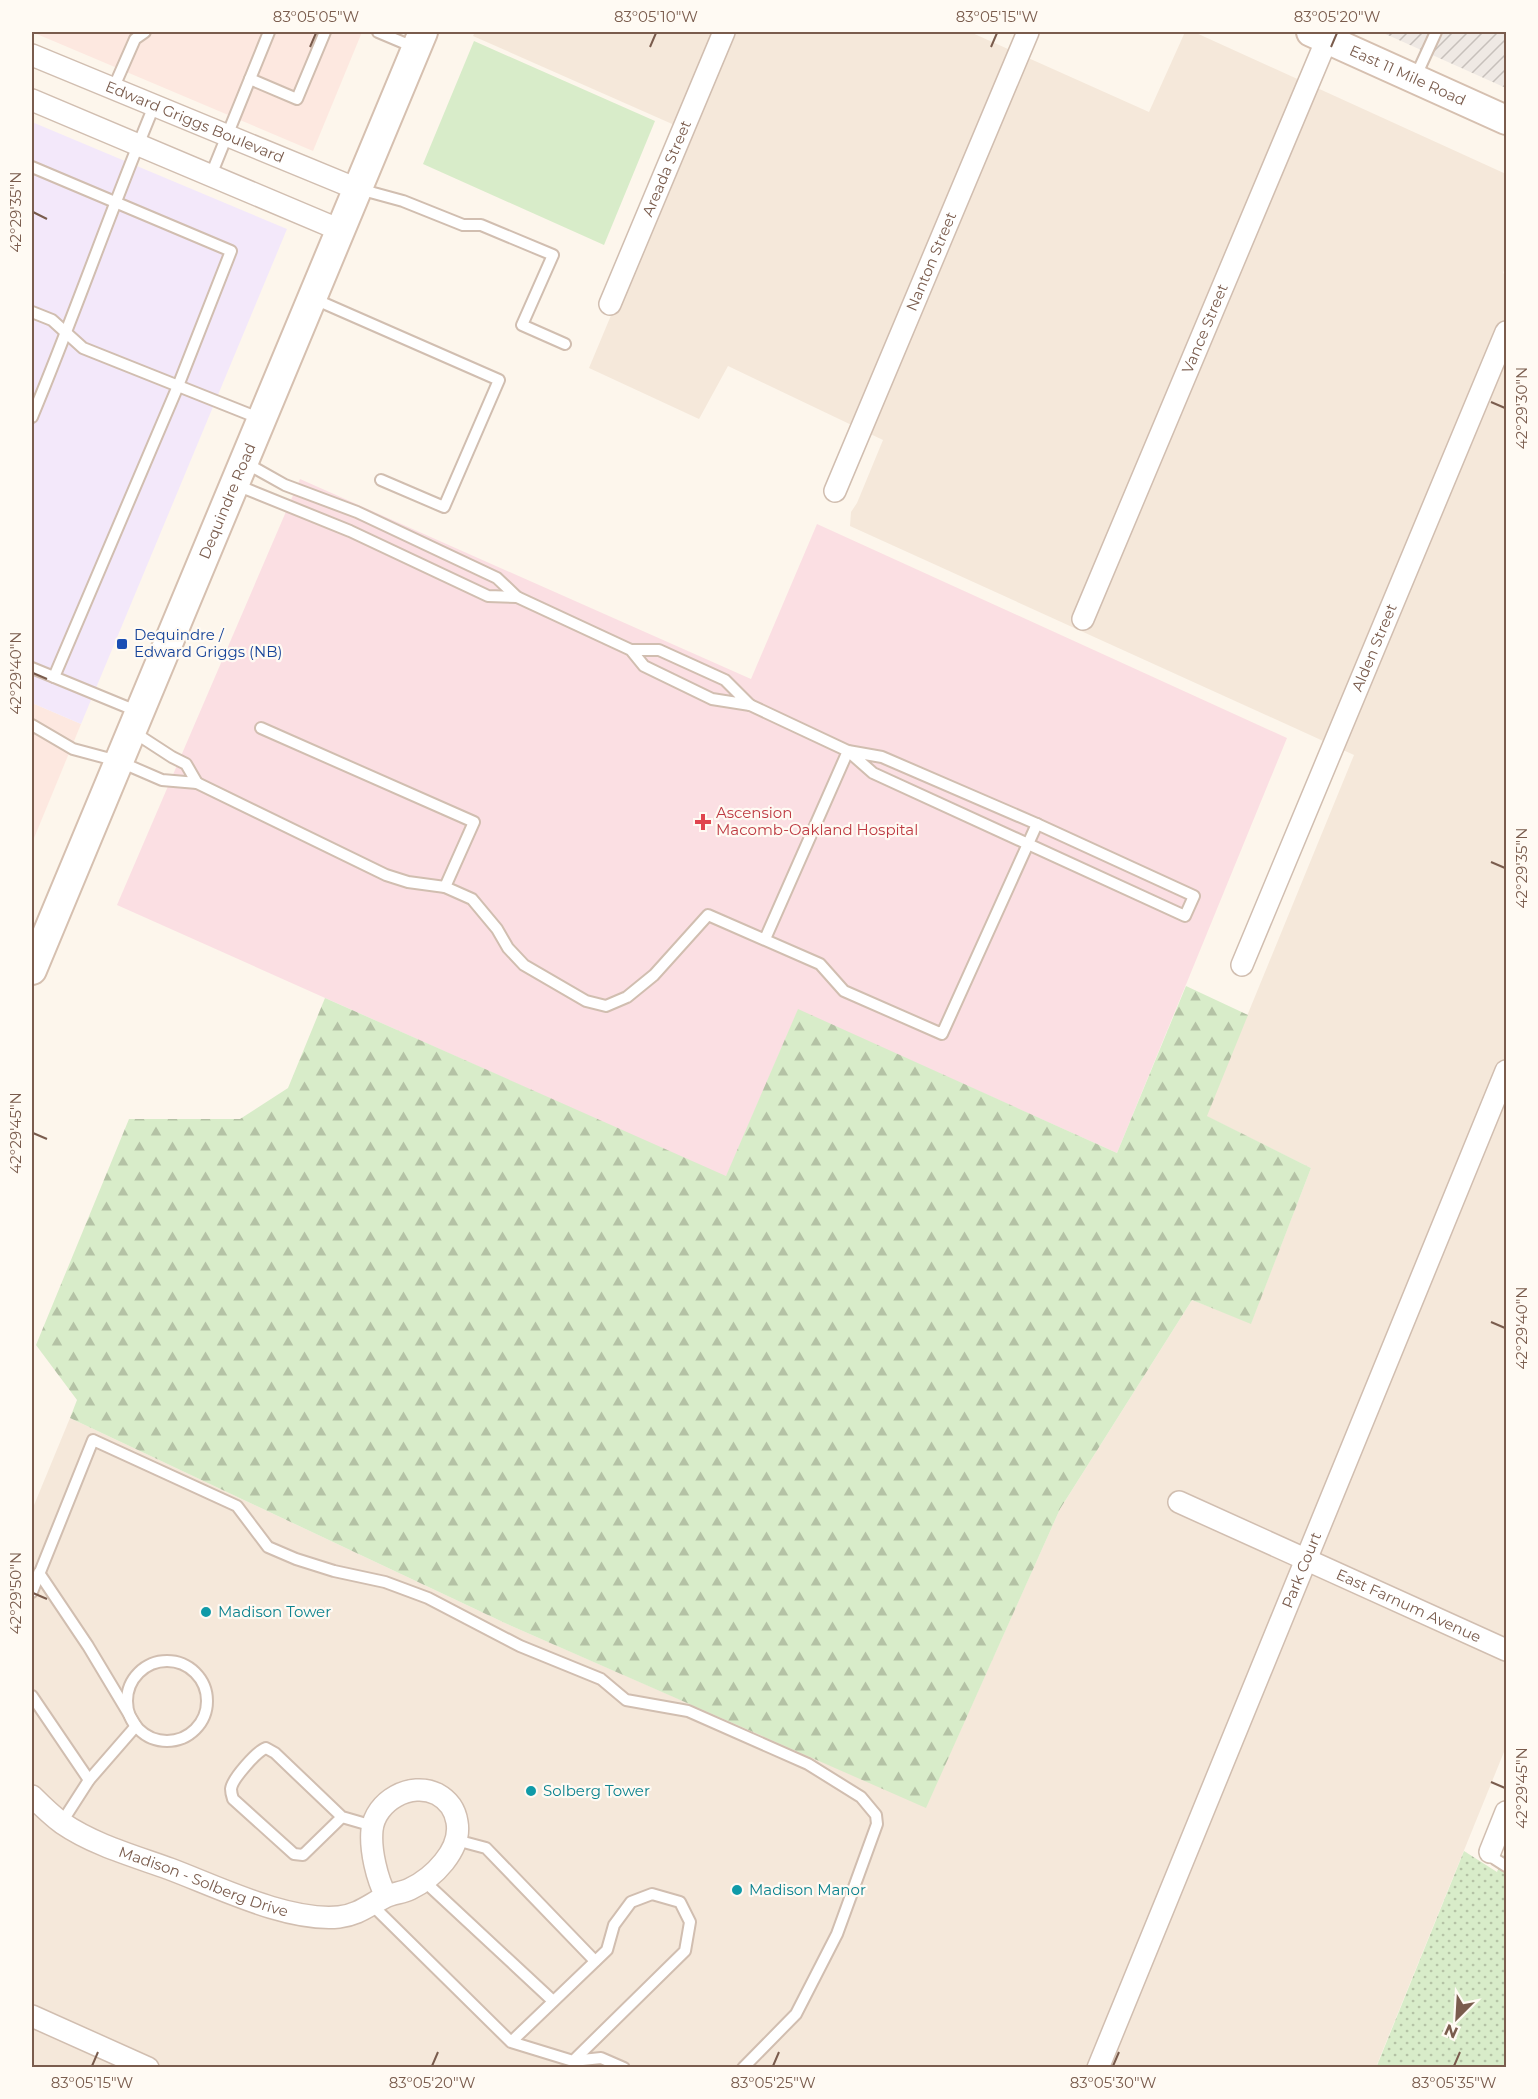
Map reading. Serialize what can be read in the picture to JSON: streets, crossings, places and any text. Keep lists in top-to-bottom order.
{
  "streets": {
    "main road": ["East 11 Mile Road", "Dequindre Road"],
    "street": [
      "Edward Griggs Boulevard",
      "Areada Street",
      "Nanton Street",
      "Vance Street",
      "Alden Street",
      "Park Court",
      "East Farnum Avenue",
      "Madison - Solberg Drive"
    ]
  },
  "crossings": [
    ["East 11 Mile Road", "Vance Street"],
    ["Edward Griggs Boulevard", "Dequindre Road"],
    ["Park Court", "East Farnum Avenue"]
  ],
  "places": {
    "transit": ["Dequindre / Edward Griggs (NB)"],
    "health": ["Ascension Macomb-Oakland Hospital"],
    "other": ["Madison Tower", "Solberg Tower", "Madison Manor"]
  },
  "north": "bottom left",
  "coordinates": [
    "83°05'05\"W",
    "83°05'10\"W",
    "83°05'15\"W",
    "83°05'20\"W",
    "42°29'35\"N",
    "42°29'30\"N",
    "42°29'40\"N",
    "42°29'45\"N",
    "42°29'50\"N",
    "83°05'25\"W",
    "83°05'30\"W",
    "83°05'35\"W"
  ]
}
